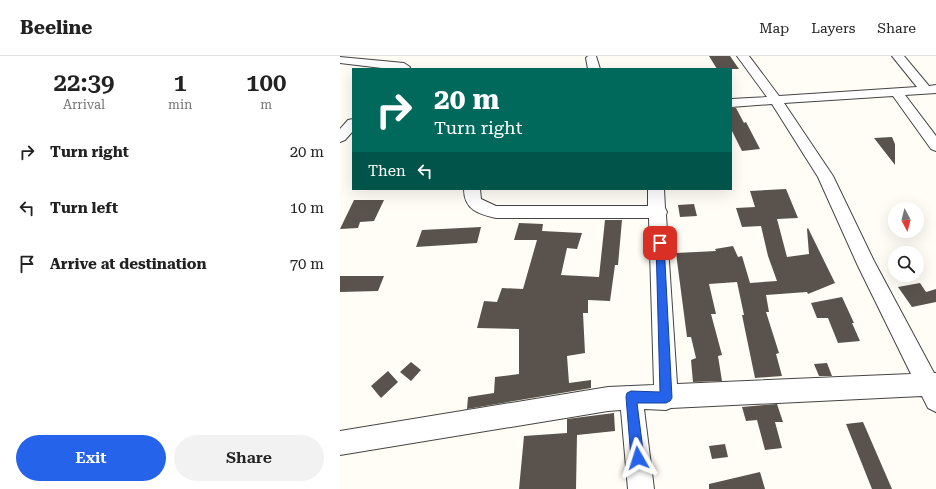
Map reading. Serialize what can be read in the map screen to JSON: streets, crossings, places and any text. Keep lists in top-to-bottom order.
{
  "north": "bottom",
  "page": {
    "header": "Beeline",
    "nav": ["Map", "Layers", "Share"],
    "eta": [
      "22:39",
      "Arrival",
      "1",
      "min",
      "100",
      "m"
    ],
    "turn": ["20 m", "Turn right"],
    "list": [
      {
        "name": "Turn right",
        "value": "20 m"
      },
      {
        "name": "Turn left",
        "value": "10 m"
      },
      {
        "name": "Arrive at destination",
        "value": "70 m"
      }
    ],
    "then": "Then",
    "buttons": ["Exit", "Share"]
  }
}
